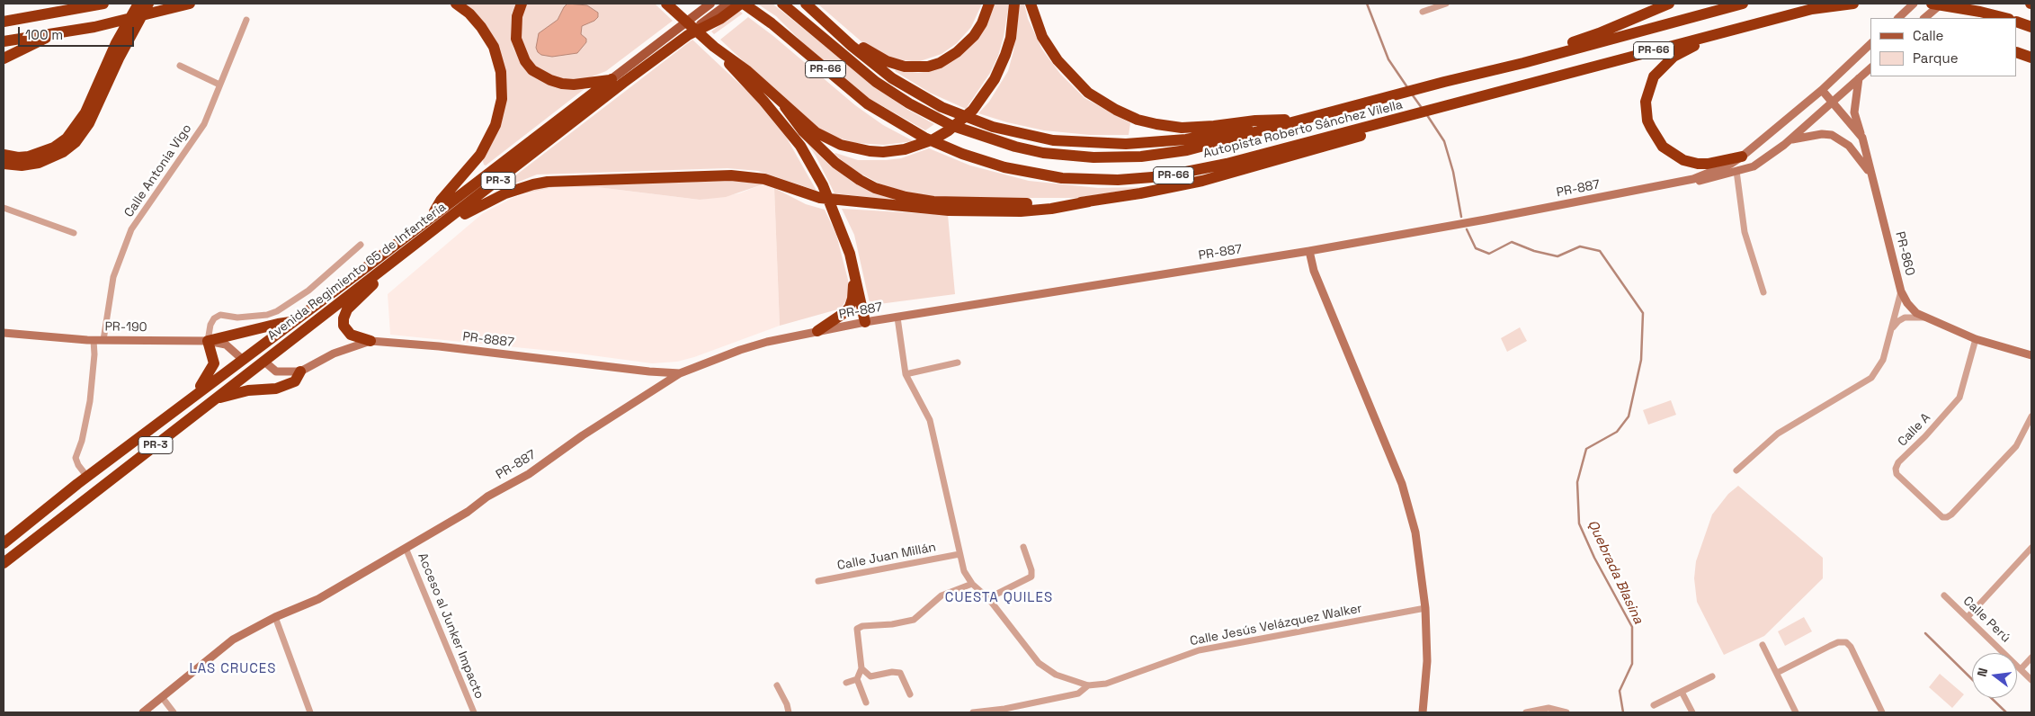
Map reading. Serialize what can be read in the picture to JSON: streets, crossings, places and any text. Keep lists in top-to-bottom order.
{
  "streets": {
    "highway": [
      "PR-66",
      "Autopista Roberto Sánchez Vilella",
      "PR-3",
      "Avenida Regimiento 65 de Infantería"
    ],
    "street": [
      "Calle Antonia Vigo",
      "PR-887",
      "PR-860",
      "PR-190",
      "PR-8887",
      "Calle A",
      "Calle Juan Millán",
      "Calle Perú",
      "Calle Jesús Velázquez Walker",
      "Acceso al Junker Impacto"
    ]
  },
  "crossings": [
    ["Calle Antonia Vigo", "PR-190"],
    ["PR-887", "PR-860"],
    ["PR-887", "PR-8887"],
    ["PR-887", "Calle Jesús Velázquez Walker"],
    ["PR-887", "Acceso al Junker Impacto"],
    ["PR-860", "Calle A"],
    ["Avenida Regimiento 65 de Infantería", "PR-190"],
    ["Calle Juan Millán", "Calle Jesús Velázquez Walker"]
  ],
  "districts": ["CUESTA QUILES", "LAS CRUCES"],
  "water": ["Quebrada Blasina"],
  "legend": ["Calle", "Parque"],
  "scale_bar": "100 m",
  "north": "left"
}
